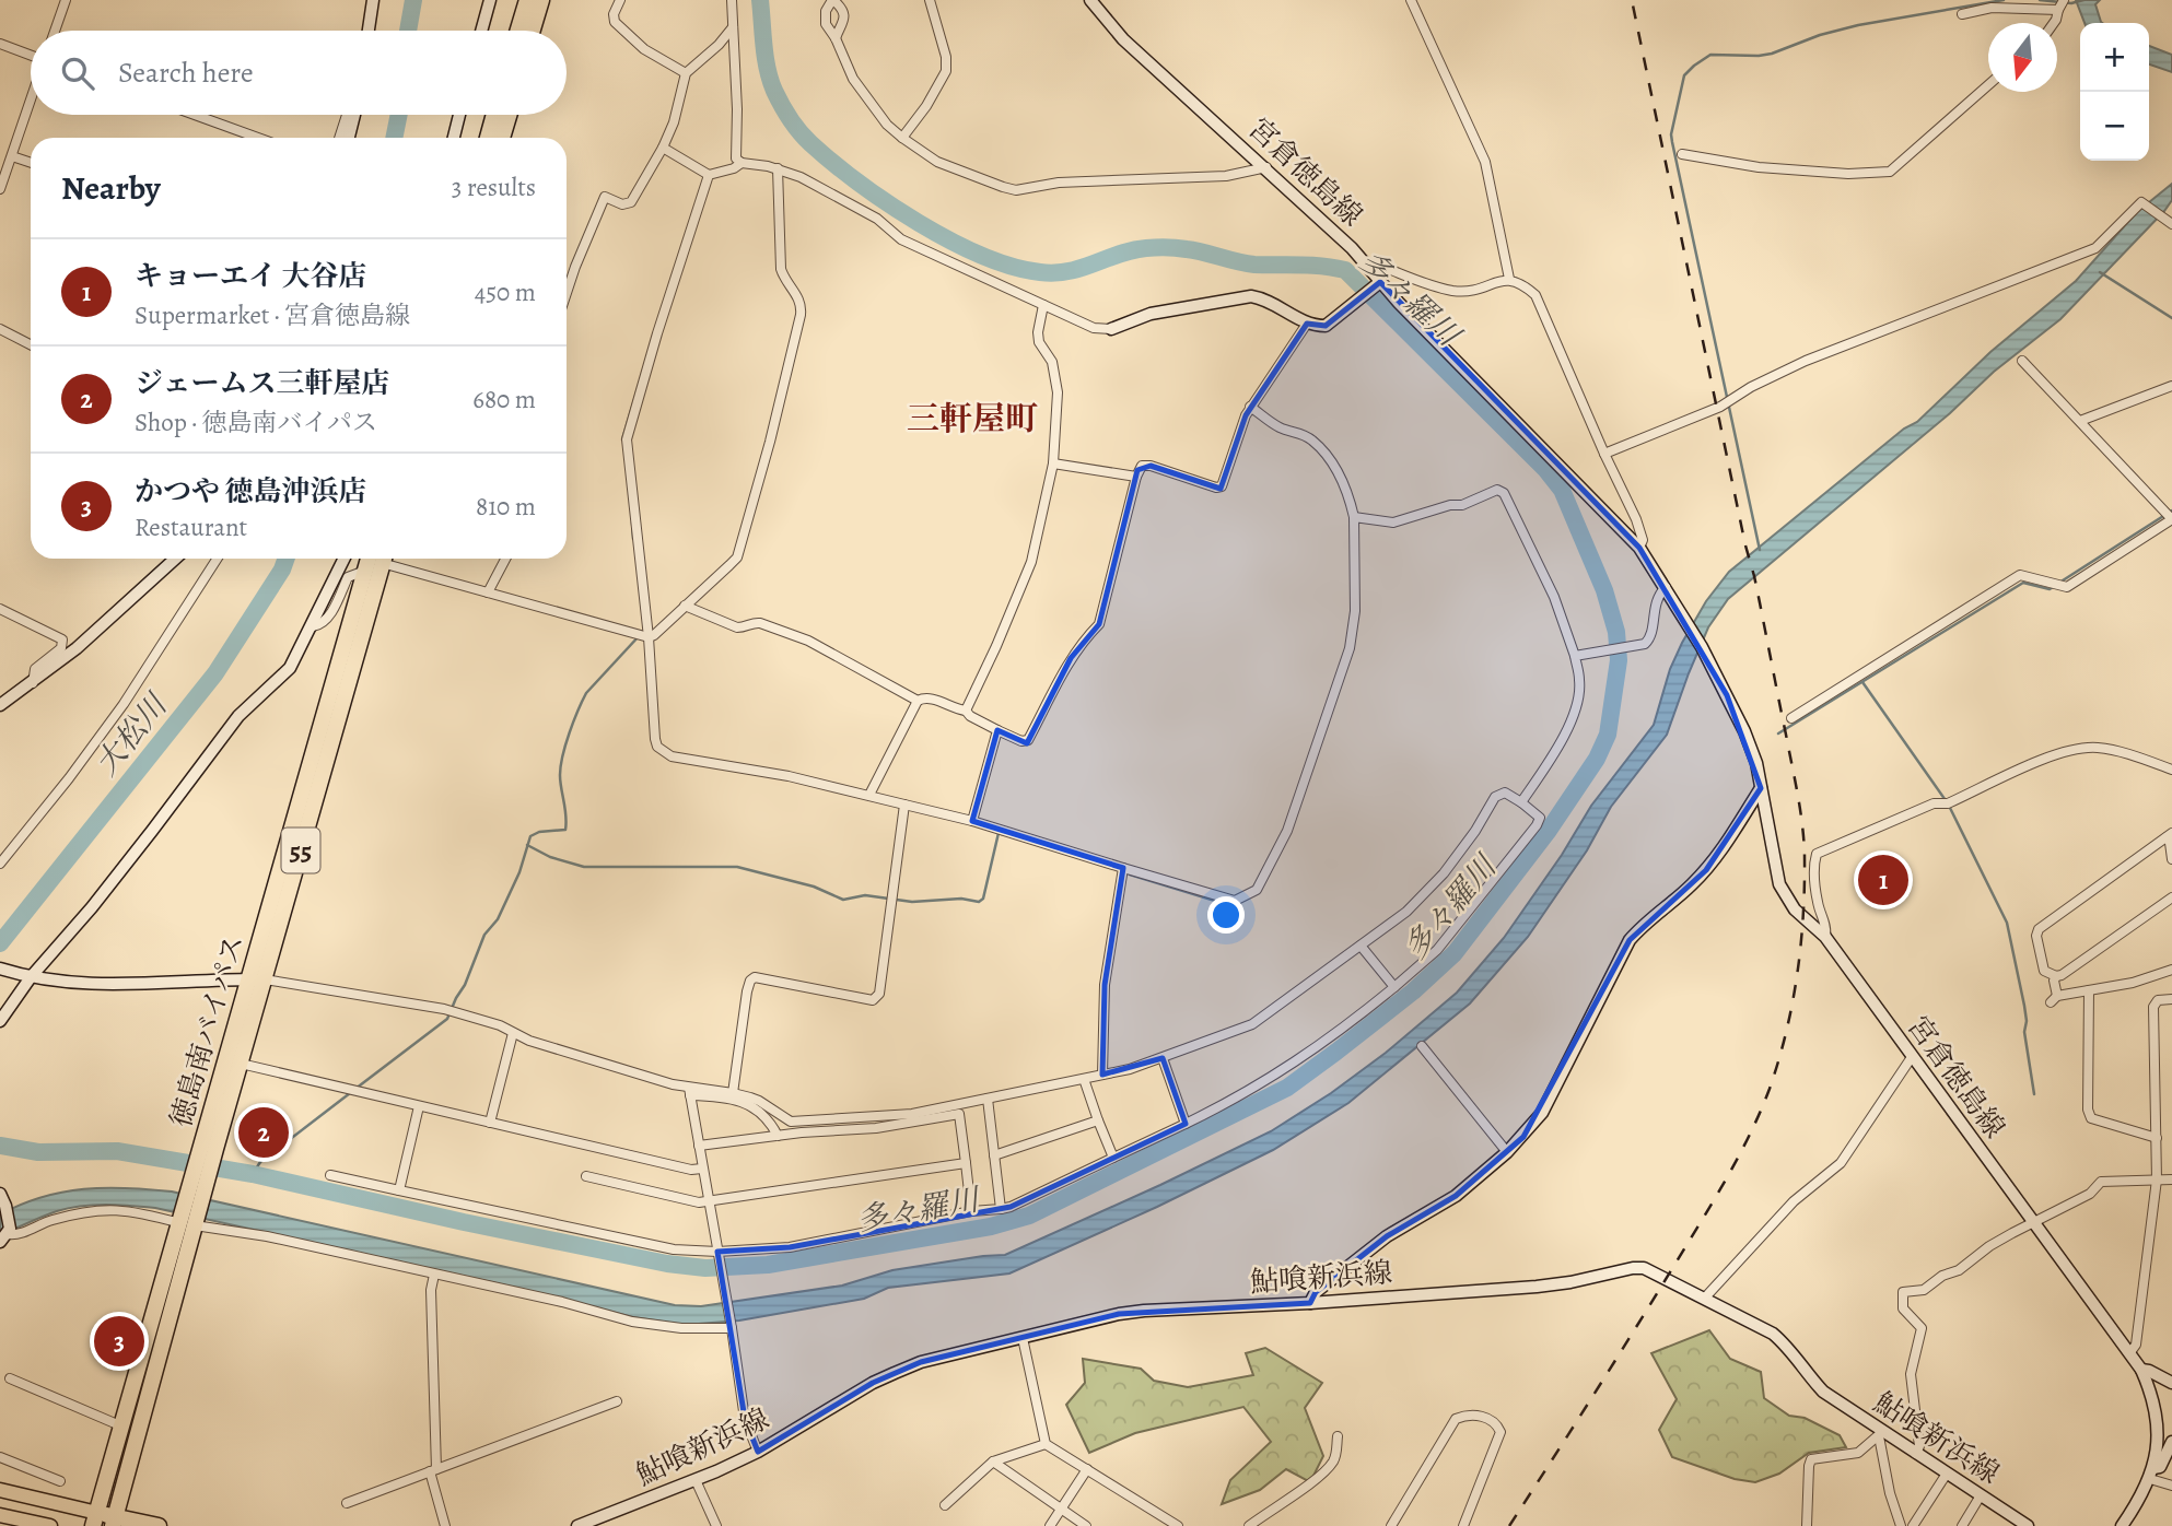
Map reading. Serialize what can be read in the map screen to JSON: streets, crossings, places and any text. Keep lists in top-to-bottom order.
{
  "streets": {
    "highway": ["55", "徳島南バイパス"],
    "main road": ["宮倉徳島線", "鮎喰新浜線"]
  },
  "districts": ["三軒屋町"],
  "water": ["多々羅川", "大松川"],
  "north": "bottom",
  "page": {
    "map_buttons": ["+", "−"],
    "search": "Search here",
    "heading": ["Nearby", "3 results"],
    "list": [
      {
        "mark": "1",
        "name": "キョーエイ 大谷店",
        "note": "Supermarket · 宮倉徳島線",
        "value": "450 m"
      },
      {
        "mark": "2",
        "name": "ジェームス三軒屋店",
        "note": "Shop · 徳島南バイパス",
        "value": "680 m"
      },
      {
        "mark": "3",
        "name": "かつや 徳島沖浜店",
        "note": "Restaurant",
        "value": "810 m"
      }
    ],
    "pins": ["1", "2", "3"]
  }
}
